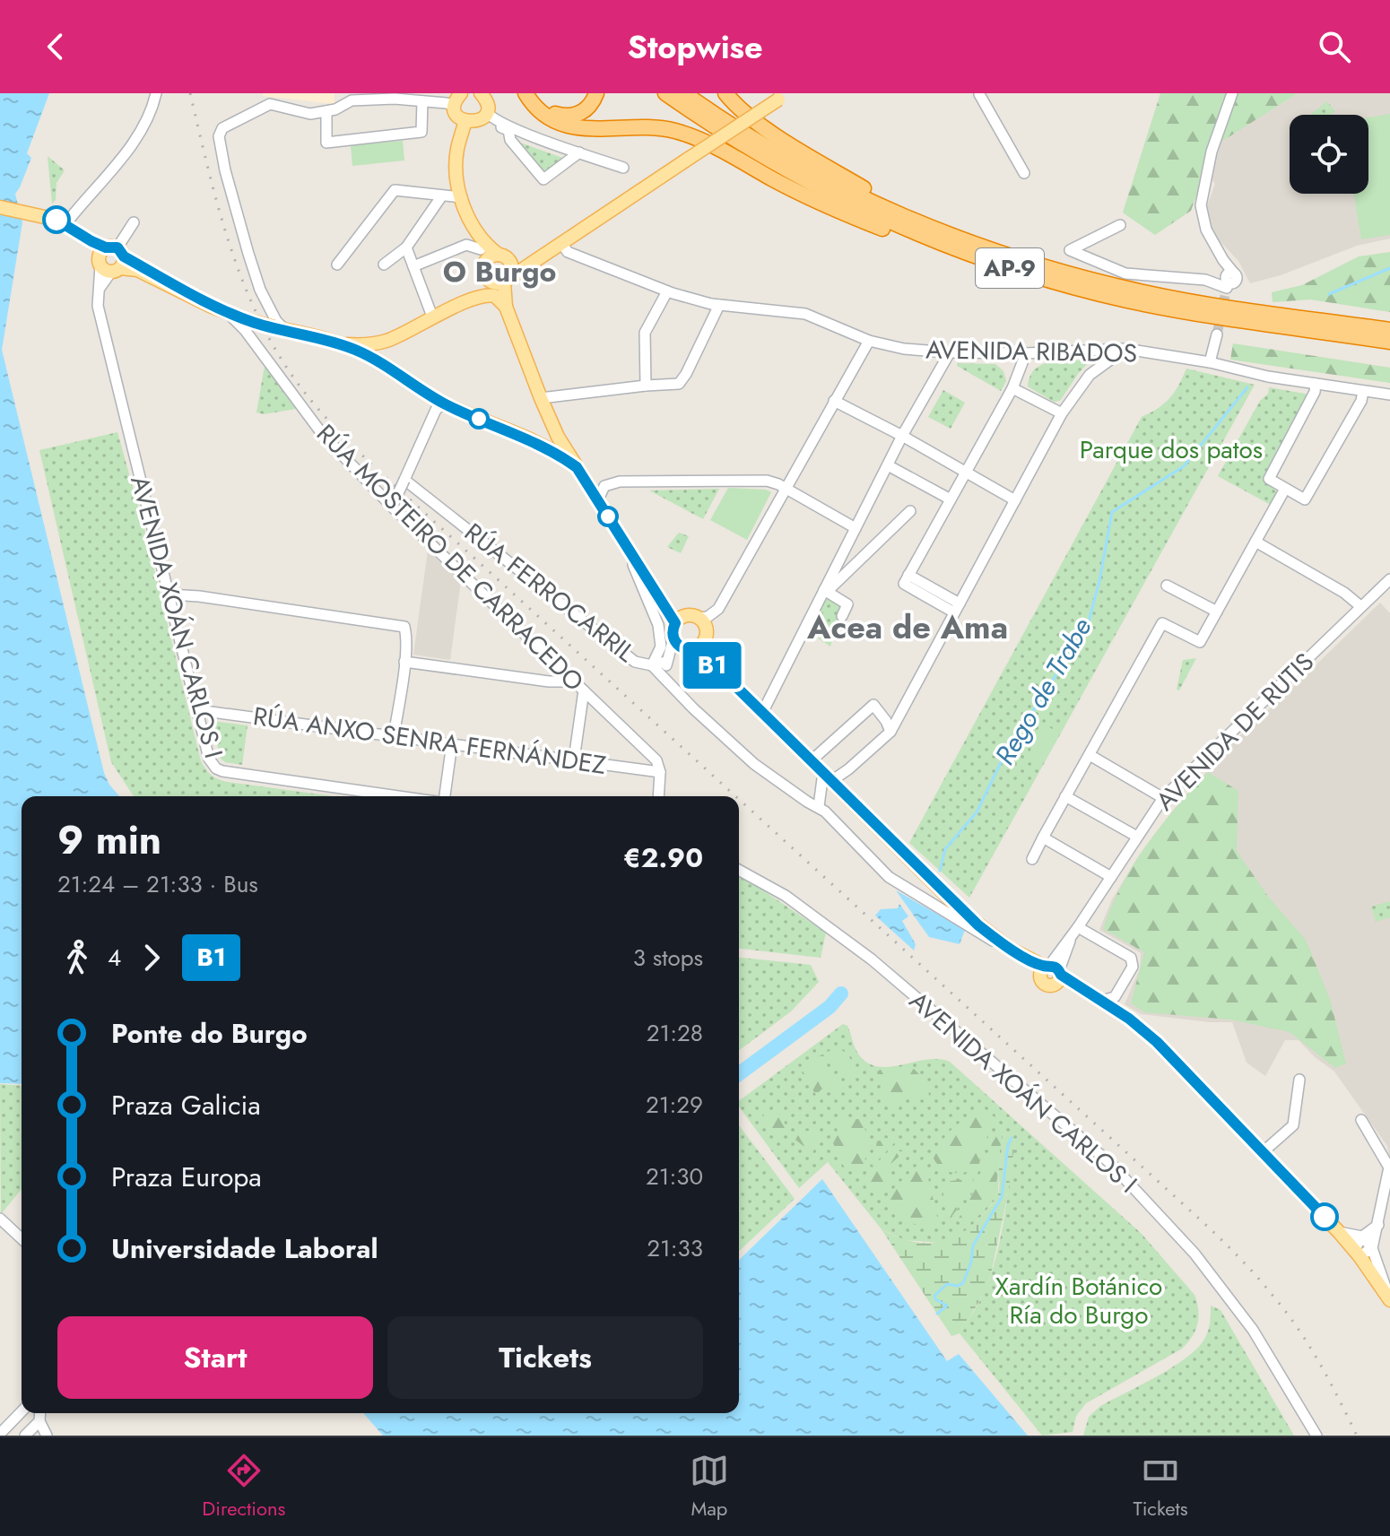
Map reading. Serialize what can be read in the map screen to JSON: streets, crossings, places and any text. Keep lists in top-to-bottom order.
{
  "streets": {
    "highway": ["AP-9"],
    "street": [
      "AVENIDA RIBADOS",
      "RÚA MOSTEIRO DE CARRACEDO",
      "RÚA FERROCARRIL",
      "AVENIDA XOÁN CARLOS I",
      "AVENIDA DE RUTIS",
      "RÚA ANXO SENRA FERNÁNDEZ"
    ]
  },
  "crossings": [
    ["RÚA MOSTEIRO DE CARRACEDO", "RÚA ANXO SENRA FERNÁNDEZ"],
    ["AVENIDA XOÁN CARLOS I", "RÚA ANXO SENRA FERNÁNDEZ"]
  ],
  "districts": ["O Burgo", "Acea de Ama"],
  "water": ["Rego de Trabe"],
  "parks": ["Parque dos patos", "Xardín Botánico Ría do Burgo"],
  "lines": ["bus line B1"],
  "page": {
    "header": "Stopwise",
    "on_map": "B1",
    "heading": ["9 min", "21:24 – 21:33 · Bus", "€2.90"],
    "legs": ["4", "B1", "3 stops"],
    "list": [
      {
        "name": "Ponte do Burgo",
        "value": "21:28"
      },
      {
        "name": "Praza Galicia",
        "value": "21:29"
      },
      {
        "name": "Praza Europa",
        "value": "21:30"
      },
      {
        "name": "Universidade Laboral",
        "value": "21:33"
      }
    ],
    "buttons": ["Start", "Tickets"],
    "tabs": ["Directions", "Map", "Tickets"]
  }
}
